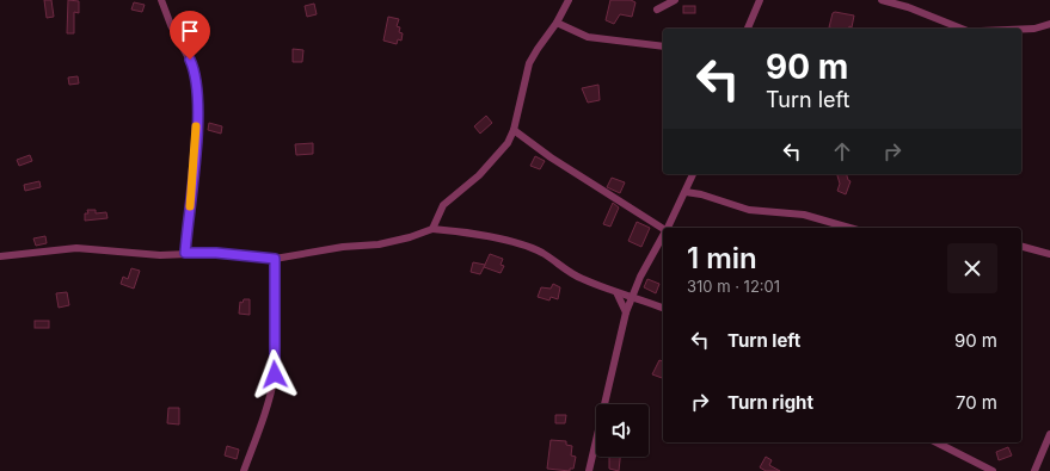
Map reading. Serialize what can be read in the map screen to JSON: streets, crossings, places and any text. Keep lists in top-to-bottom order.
{
  "page": {
    "turn": ["90 m", "Turn left"],
    "heading": ["1 min", "310 m · 12:01"],
    "list": [
      {
        "name": "Turn left",
        "value": "90 m"
      },
      {
        "name": "Turn right",
        "value": "70 m"
      }
    ]
  }
}
